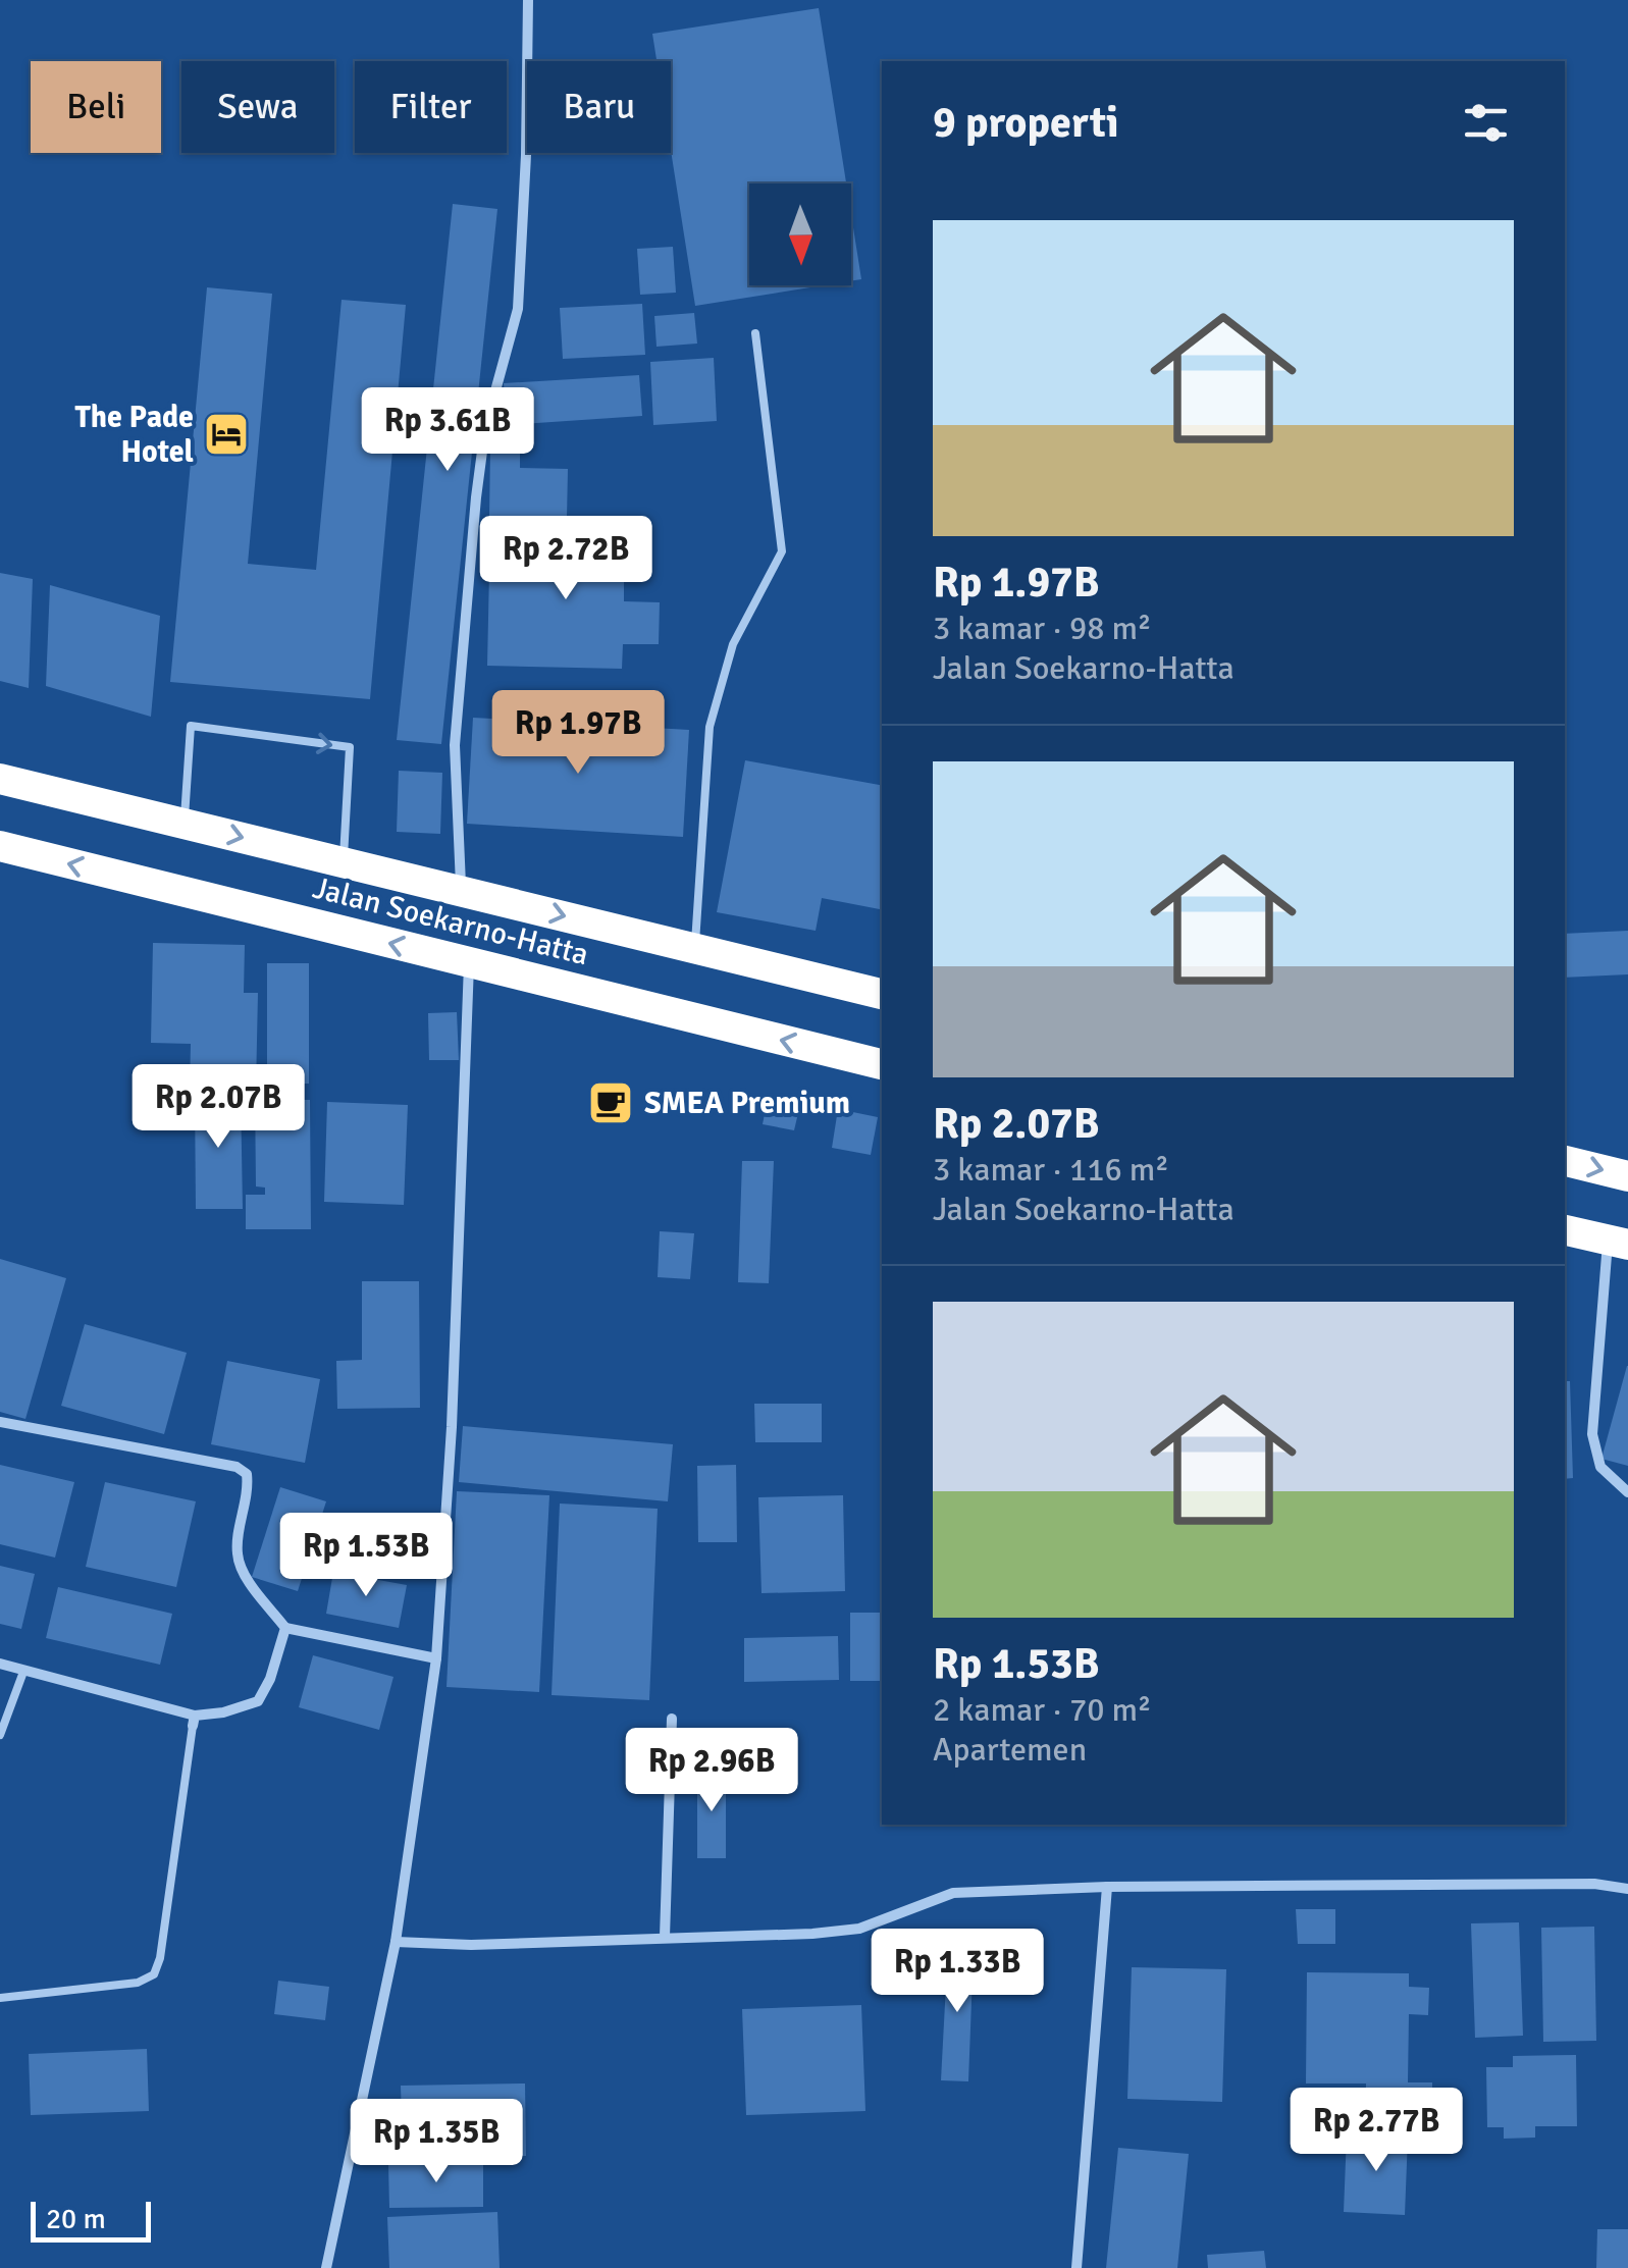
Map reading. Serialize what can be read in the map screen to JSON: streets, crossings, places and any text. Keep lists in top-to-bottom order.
{
  "streets": {
    "highway": ["Jalan Soekarno-Hatta"]
  },
  "places": {
    "hotel": ["The Pade Hotel"],
    "cafe": ["SMEA Premium"]
  },
  "scale_bar": "20 m",
  "north": "bottom",
  "page": {
    "chip": [
      "Beli",
      "Sewa",
      "Filter",
      "Baru"
    ],
    "heading": "9 properti",
    "list": [
      {
        "name": "Rp 1.97B",
        "note": "3 kamar · 98 m² · Jalan Soekarno-Hatta"
      },
      {
        "name": "Rp 2.07B",
        "note": "3 kamar · 116 m² · Jalan Soekarno-Hatta"
      },
      {
        "name": "Rp 1.53B",
        "note": "2 kamar · 70 m² · Apartemen"
      }
    ],
    "price": [
      "Rp 3.61B",
      "Rp 2.72B",
      "Rp 1.97B",
      "Rp 2.07B",
      "Rp 1.53B",
      "Rp 2.96B",
      "Rp 1.33B",
      "Rp 2.77B",
      "Rp 1.35B"
    ],
    "scale": "20 m"
  }
}
